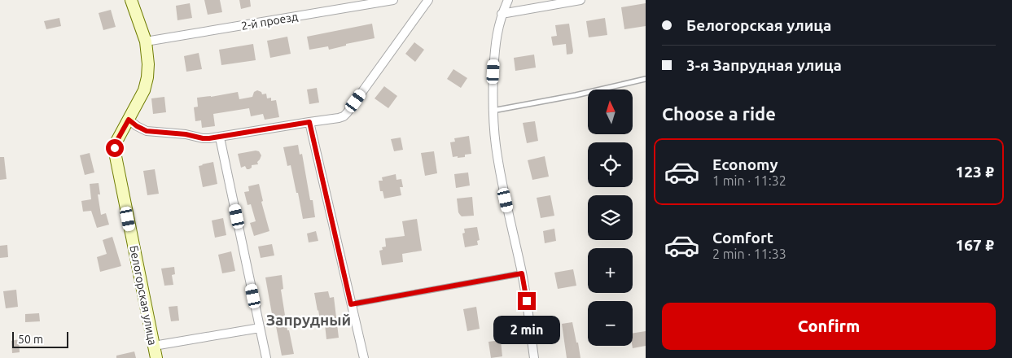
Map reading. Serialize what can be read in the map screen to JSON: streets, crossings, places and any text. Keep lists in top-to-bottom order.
{
  "streets": {
    "street": ["2-й проезд", "Белогорская улица"]
  },
  "crossings": [
    ["2-й проезд", "Белогорская улица"]
  ],
  "districts": ["Запрудный"],
  "scale_bar": "50 m",
  "north": "top",
  "page": {
    "banner": ["Белогорская улица", "3-я Запрудная улица"],
    "map_buttons": ["+", "−"],
    "heading": "Choose a ride",
    "list": [
      {
        "name": "Economy",
        "note": "1 min · 11:32",
        "value": "123 ₽"
      },
      {
        "name": "Comfort",
        "note": "2 min · 11:33",
        "value": "167 ₽"
      }
    ],
    "buttons": "Confirm",
    "bubble": "2 min",
    "scale": "50 m"
  }
}
